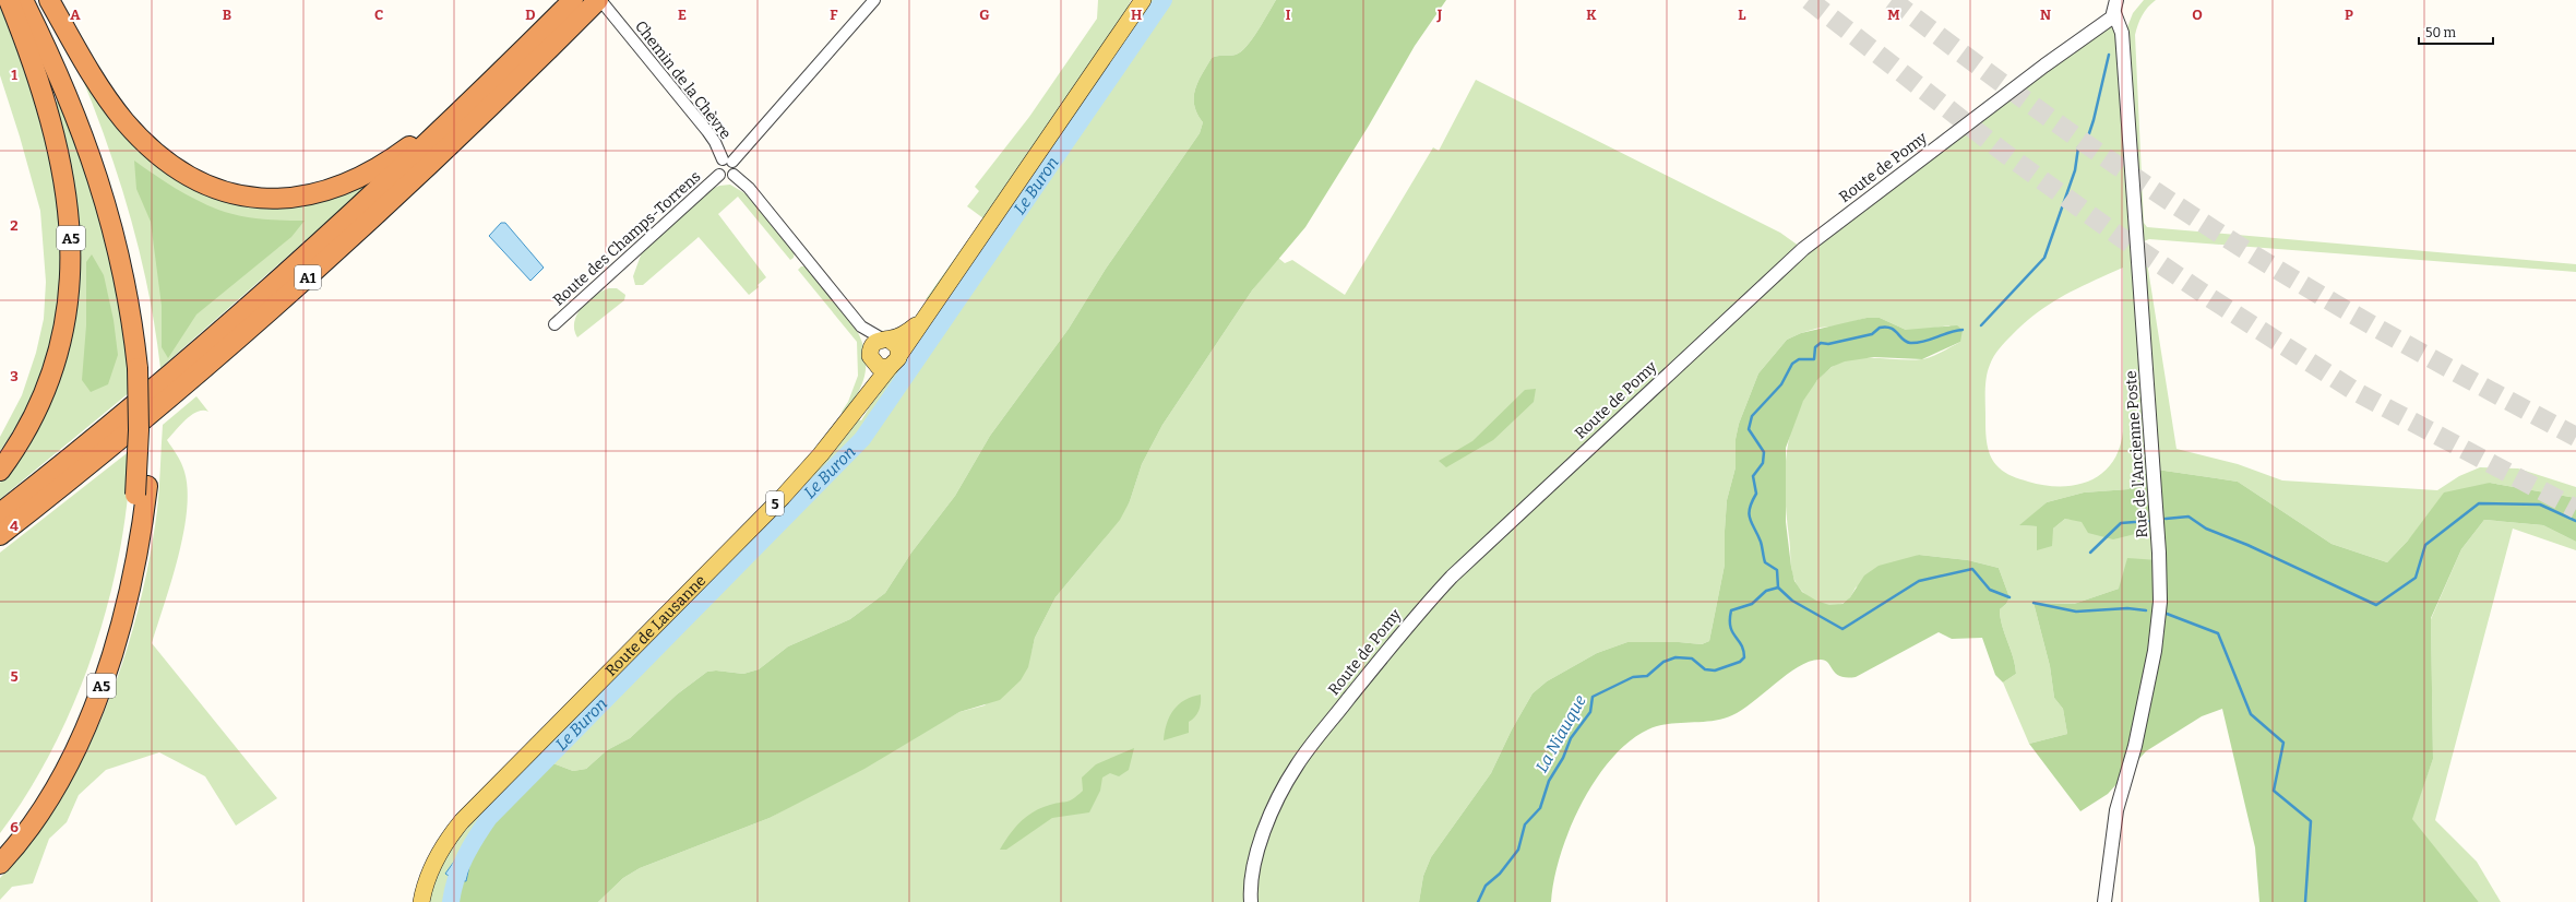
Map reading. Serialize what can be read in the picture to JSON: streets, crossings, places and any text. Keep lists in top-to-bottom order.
{
  "streets": {
    "highway": ["A5", "A1"],
    "main road": ["5", "Route de Lausanne"],
    "street": [
      "Chemin de la Chèvre",
      "Route de Pomy",
      "Route des Champs-Torrens",
      "Rue de l'Ancienne Poste"
    ]
  },
  "crossings": [
    ["Chemin de la Chèvre", "Route des Champs-Torrens"],
    ["Chemin de la Chèvre", "A1"],
    ["Route de Pomy", "Rue de l'Ancienne Poste"]
  ],
  "water": ["Le Buron", "La Niauque"],
  "scale_bar": "50 m",
  "grid": {
    "columns": [
      "A",
      "B",
      "C",
      "D",
      "E",
      "F",
      "G",
      "H",
      "I",
      "J",
      "K",
      "L",
      "M",
      "N",
      "O",
      "P"
    ],
    "rows": [
      "1",
      "2",
      "3",
      "4",
      "5",
      "6"
    ]
  }
}
